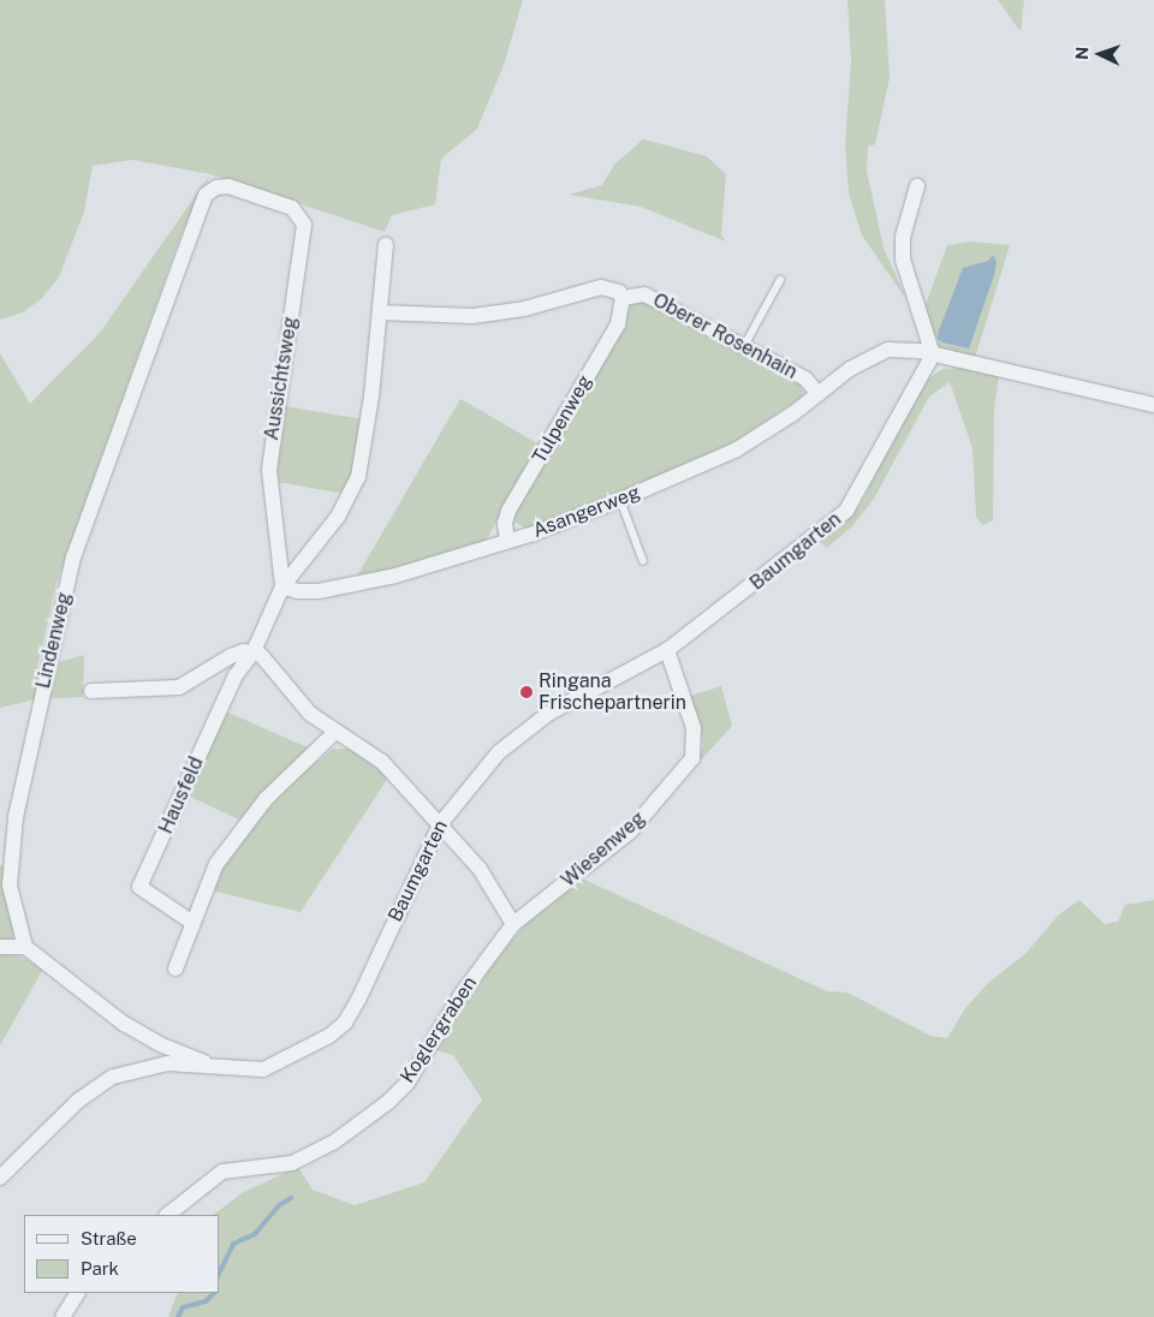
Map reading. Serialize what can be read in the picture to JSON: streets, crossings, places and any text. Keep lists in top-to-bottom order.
{
  "streets": {
    "street": [
      "Oberer Rosenhain",
      "Aussichtsweg",
      "Tulpenweg",
      "Asangerweg",
      "Baumgarten",
      "Lindenweg",
      "Hausfeld",
      "Wiesenweg",
      "Koglergraben"
    ]
  },
  "crossings": [
    ["Oberer Rosenhain", "Tulpenweg"],
    ["Oberer Rosenhain", "Asangerweg"],
    ["Aussichtsweg", "Asangerweg"],
    ["Aussichtsweg", "Lindenweg"],
    ["Tulpenweg", "Asangerweg"],
    ["Asangerweg", "Baumgarten"],
    ["Baumgarten", "Wiesenweg"],
    ["Wiesenweg", "Koglergraben"]
  ],
  "places": ["Ringana Frischepartnerin"],
  "legend": ["Straße", "Park"],
  "north": "left"
}
